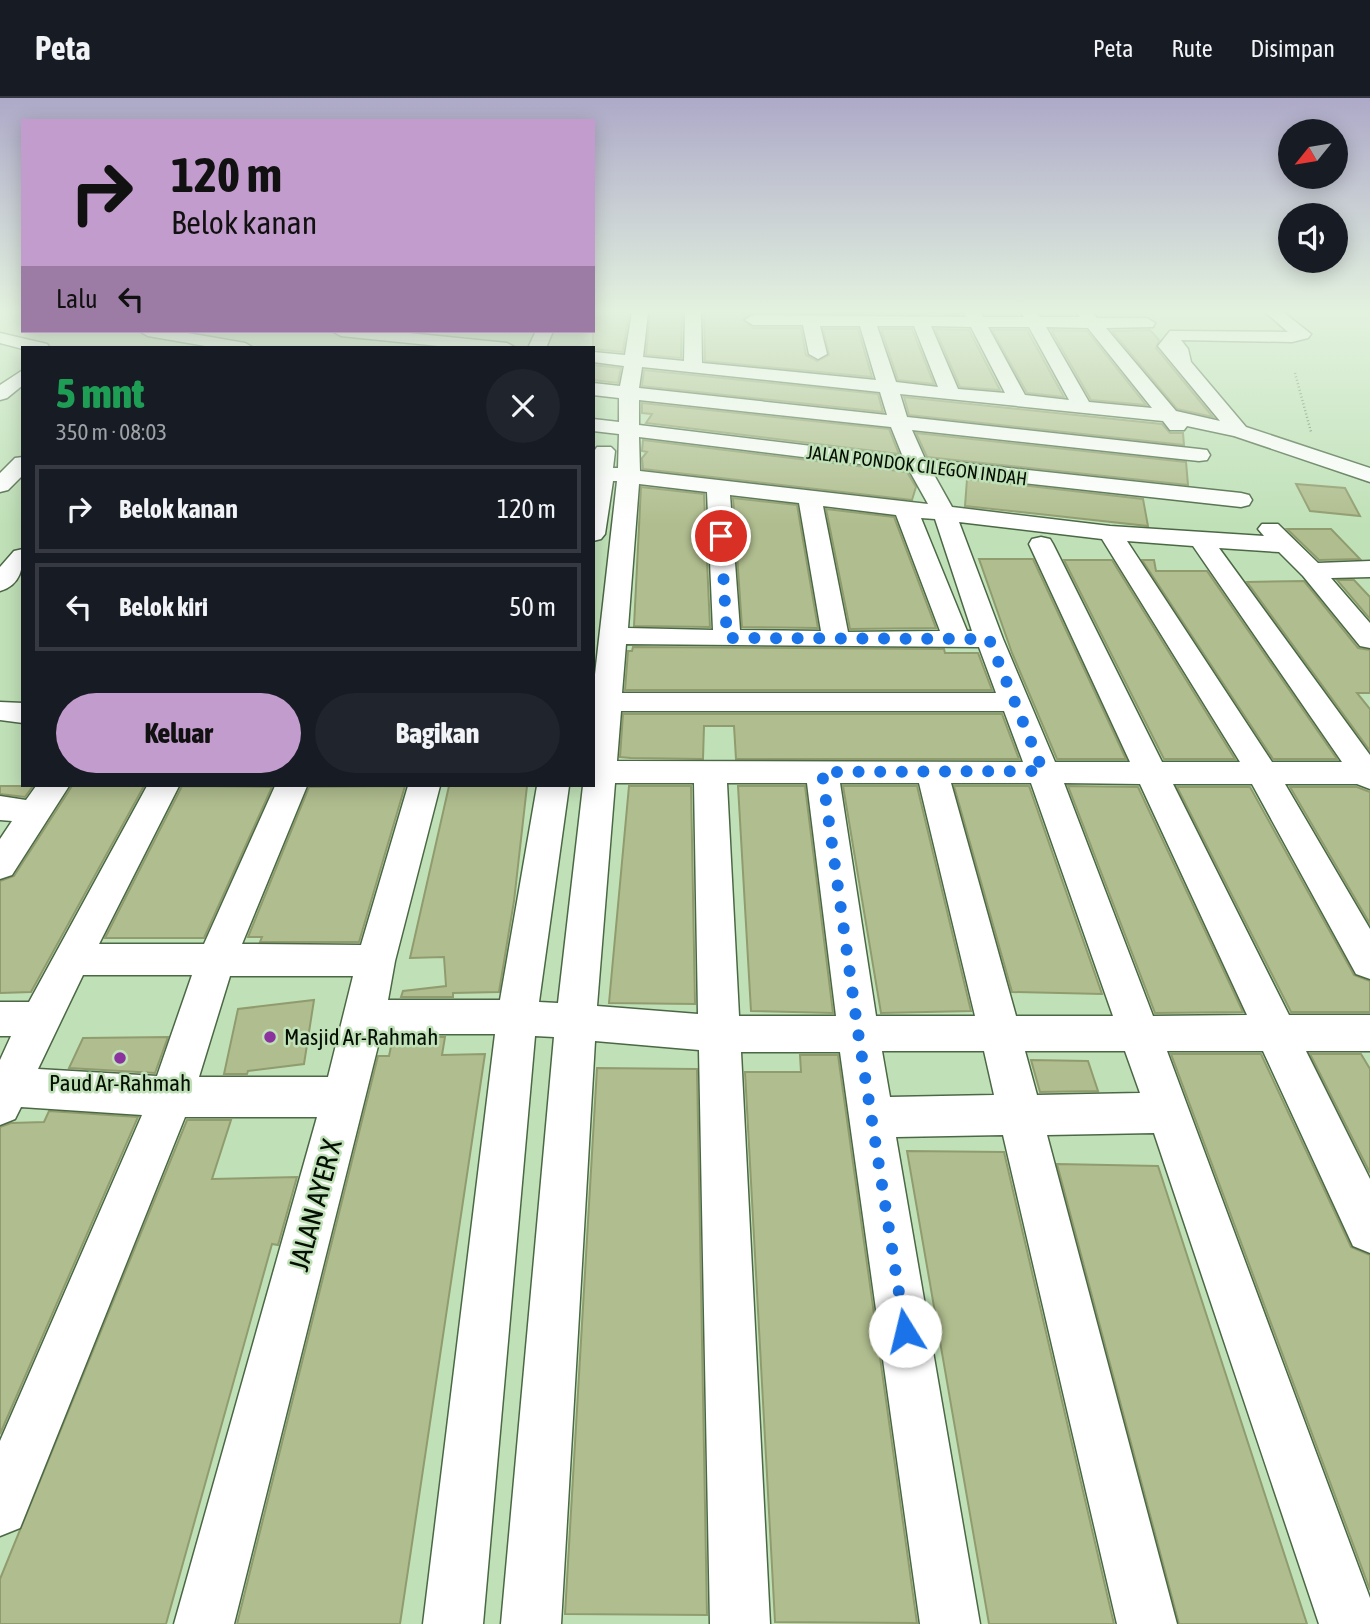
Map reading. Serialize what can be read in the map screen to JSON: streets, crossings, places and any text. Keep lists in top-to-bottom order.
{
  "streets": {
    "street": ["JALAN PONDOK CILEGON INDAH", "JALAN AYER X"]
  },
  "places": ["Masjid Ar-Rahmah", "Paud Ar-Rahmah"],
  "north": "bottom left",
  "page": {
    "header": "Peta",
    "nav": ["Peta", "Rute", "Disimpan"],
    "turn": ["120 m", "Belok kanan"],
    "then": "Lalu",
    "heading": ["5 mnt", "350 m · 08:03"],
    "list": [
      {
        "name": "Belok kanan",
        "value": "120 m"
      },
      {
        "name": "Belok kiri",
        "value": "50 m"
      }
    ],
    "buttons": ["Keluar", "Bagikan"]
  }
}
